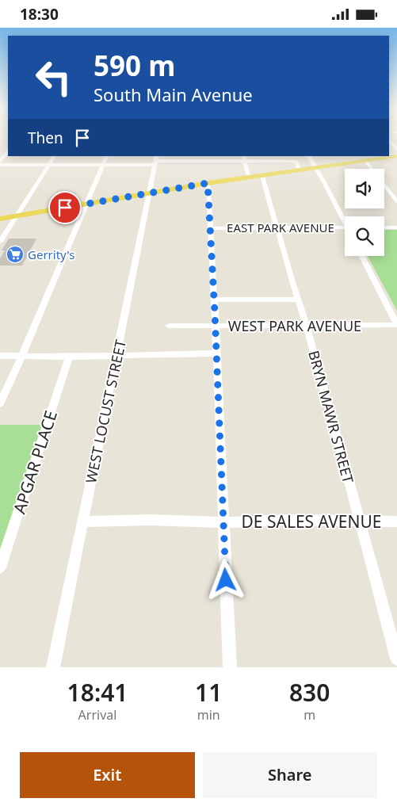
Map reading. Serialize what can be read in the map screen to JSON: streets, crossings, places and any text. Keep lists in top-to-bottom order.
{
  "streets": {
    "street": [
      "EAST PARK AVENUE",
      "WEST PARK AVENUE",
      "WEST LOCUST STREET",
      "BRYN MAWR STREET",
      "APGAR PLACE",
      "DE SALES AVENUE"
    ]
  },
  "crossings": [
    ["EAST PARK AVENUE", "BRYN MAWR STREET"],
    ["WEST PARK AVENUE", "BRYN MAWR STREET"],
    ["WEST LOCUST STREET", "DE SALES AVENUE"],
    ["BRYN MAWR STREET", "DE SALES AVENUE"]
  ],
  "places": {
    "supermarket": ["Gerrity's"]
  },
  "page": {
    "status": "18:30",
    "turn": ["590 m", "South Main Avenue"],
    "then": "Then",
    "eta": [
      "18:41",
      "Arrival",
      "11",
      "min",
      "830",
      "m"
    ],
    "buttons": ["Exit", "Share"]
  }
}
